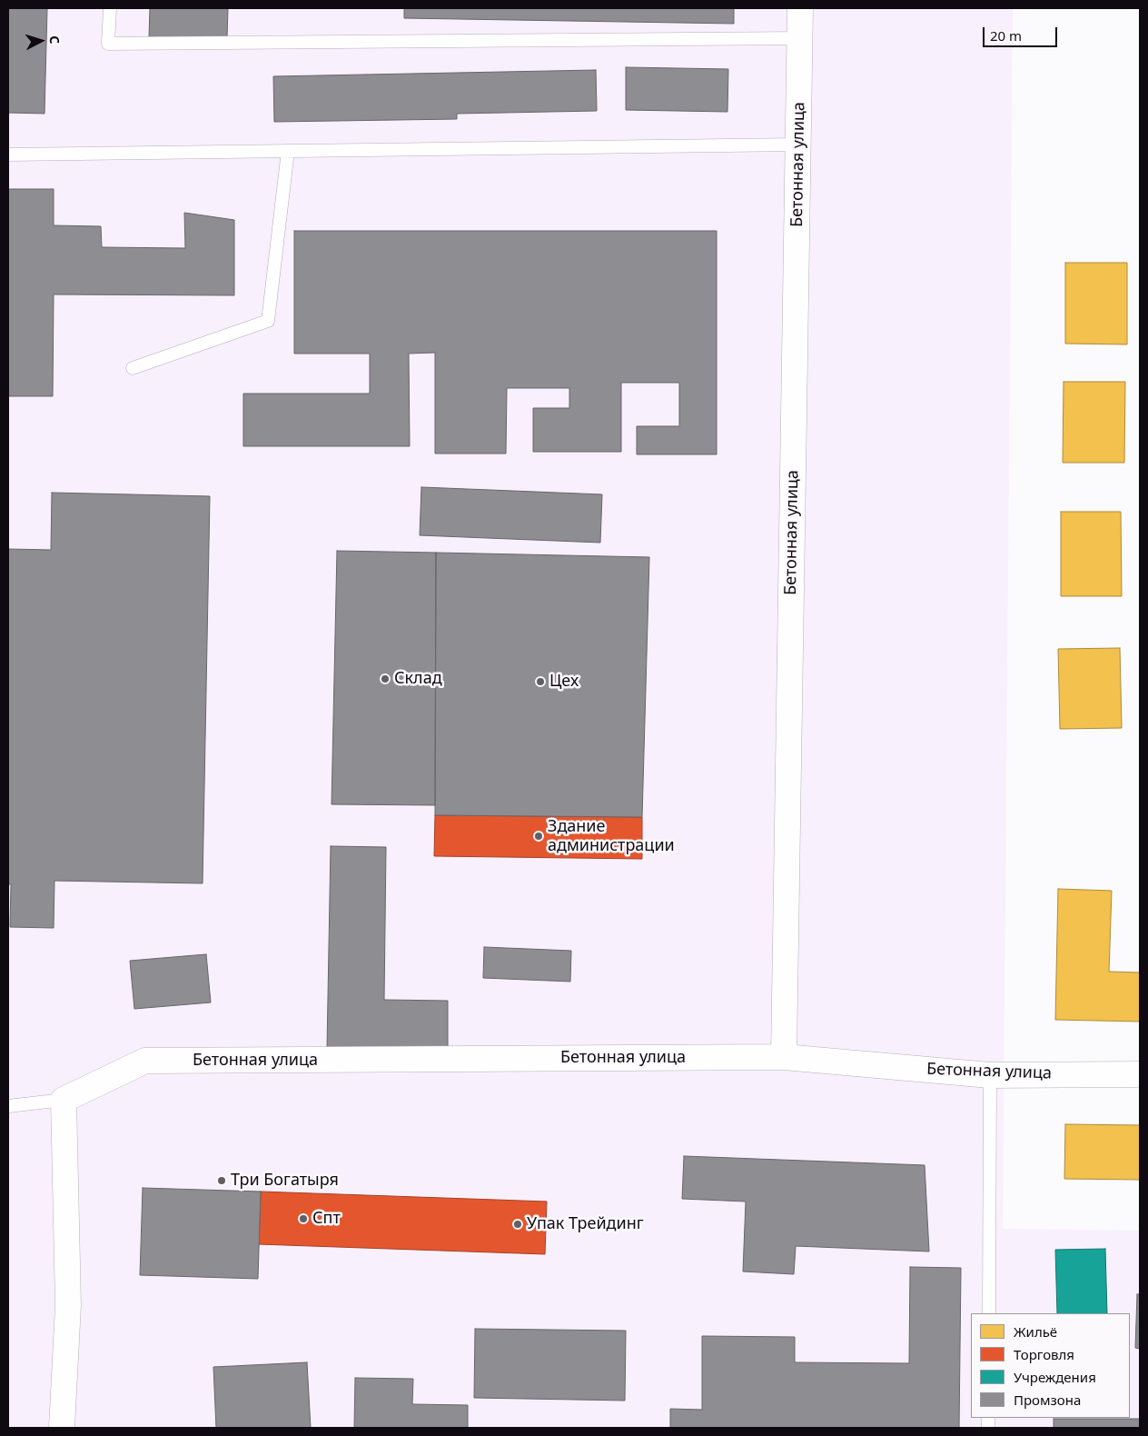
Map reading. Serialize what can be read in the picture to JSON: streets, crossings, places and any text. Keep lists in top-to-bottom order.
{
  "streets": {
    "street": ["Бетонная улица"]
  },
  "places": [
    "Склад",
    "Цех",
    "Здание администрации",
    "Три Богатыря",
    "Спт",
    "Упак Трейдинг"
  ],
  "legend": [
    "Жильё",
    "Торговля",
    "Учреждения",
    "Промзона"
  ],
  "scale_bar": "20 m",
  "north": "right"
}
